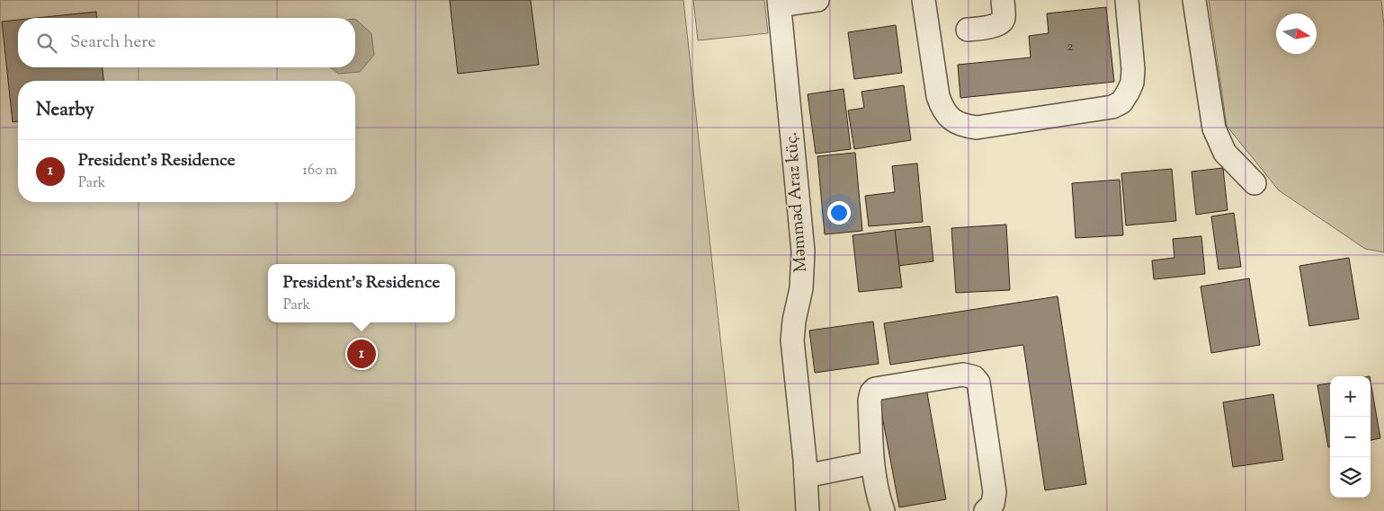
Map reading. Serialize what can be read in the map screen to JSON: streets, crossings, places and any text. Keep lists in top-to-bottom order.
{
  "streets": {
    "lane": ["Məmməd Araz küç."]
  },
  "house_numbers": ["2"],
  "north": "right",
  "page": {
    "search": "Search here",
    "heading": "Nearby",
    "list": [
      {
        "mark": "1",
        "name": "President's Residence",
        "note": "Park",
        "value": "160 m"
      }
    ],
    "popup": ["President's Residence", "Park"],
    "pins": "1",
    "map_buttons": ["+", "−"]
  }
}
